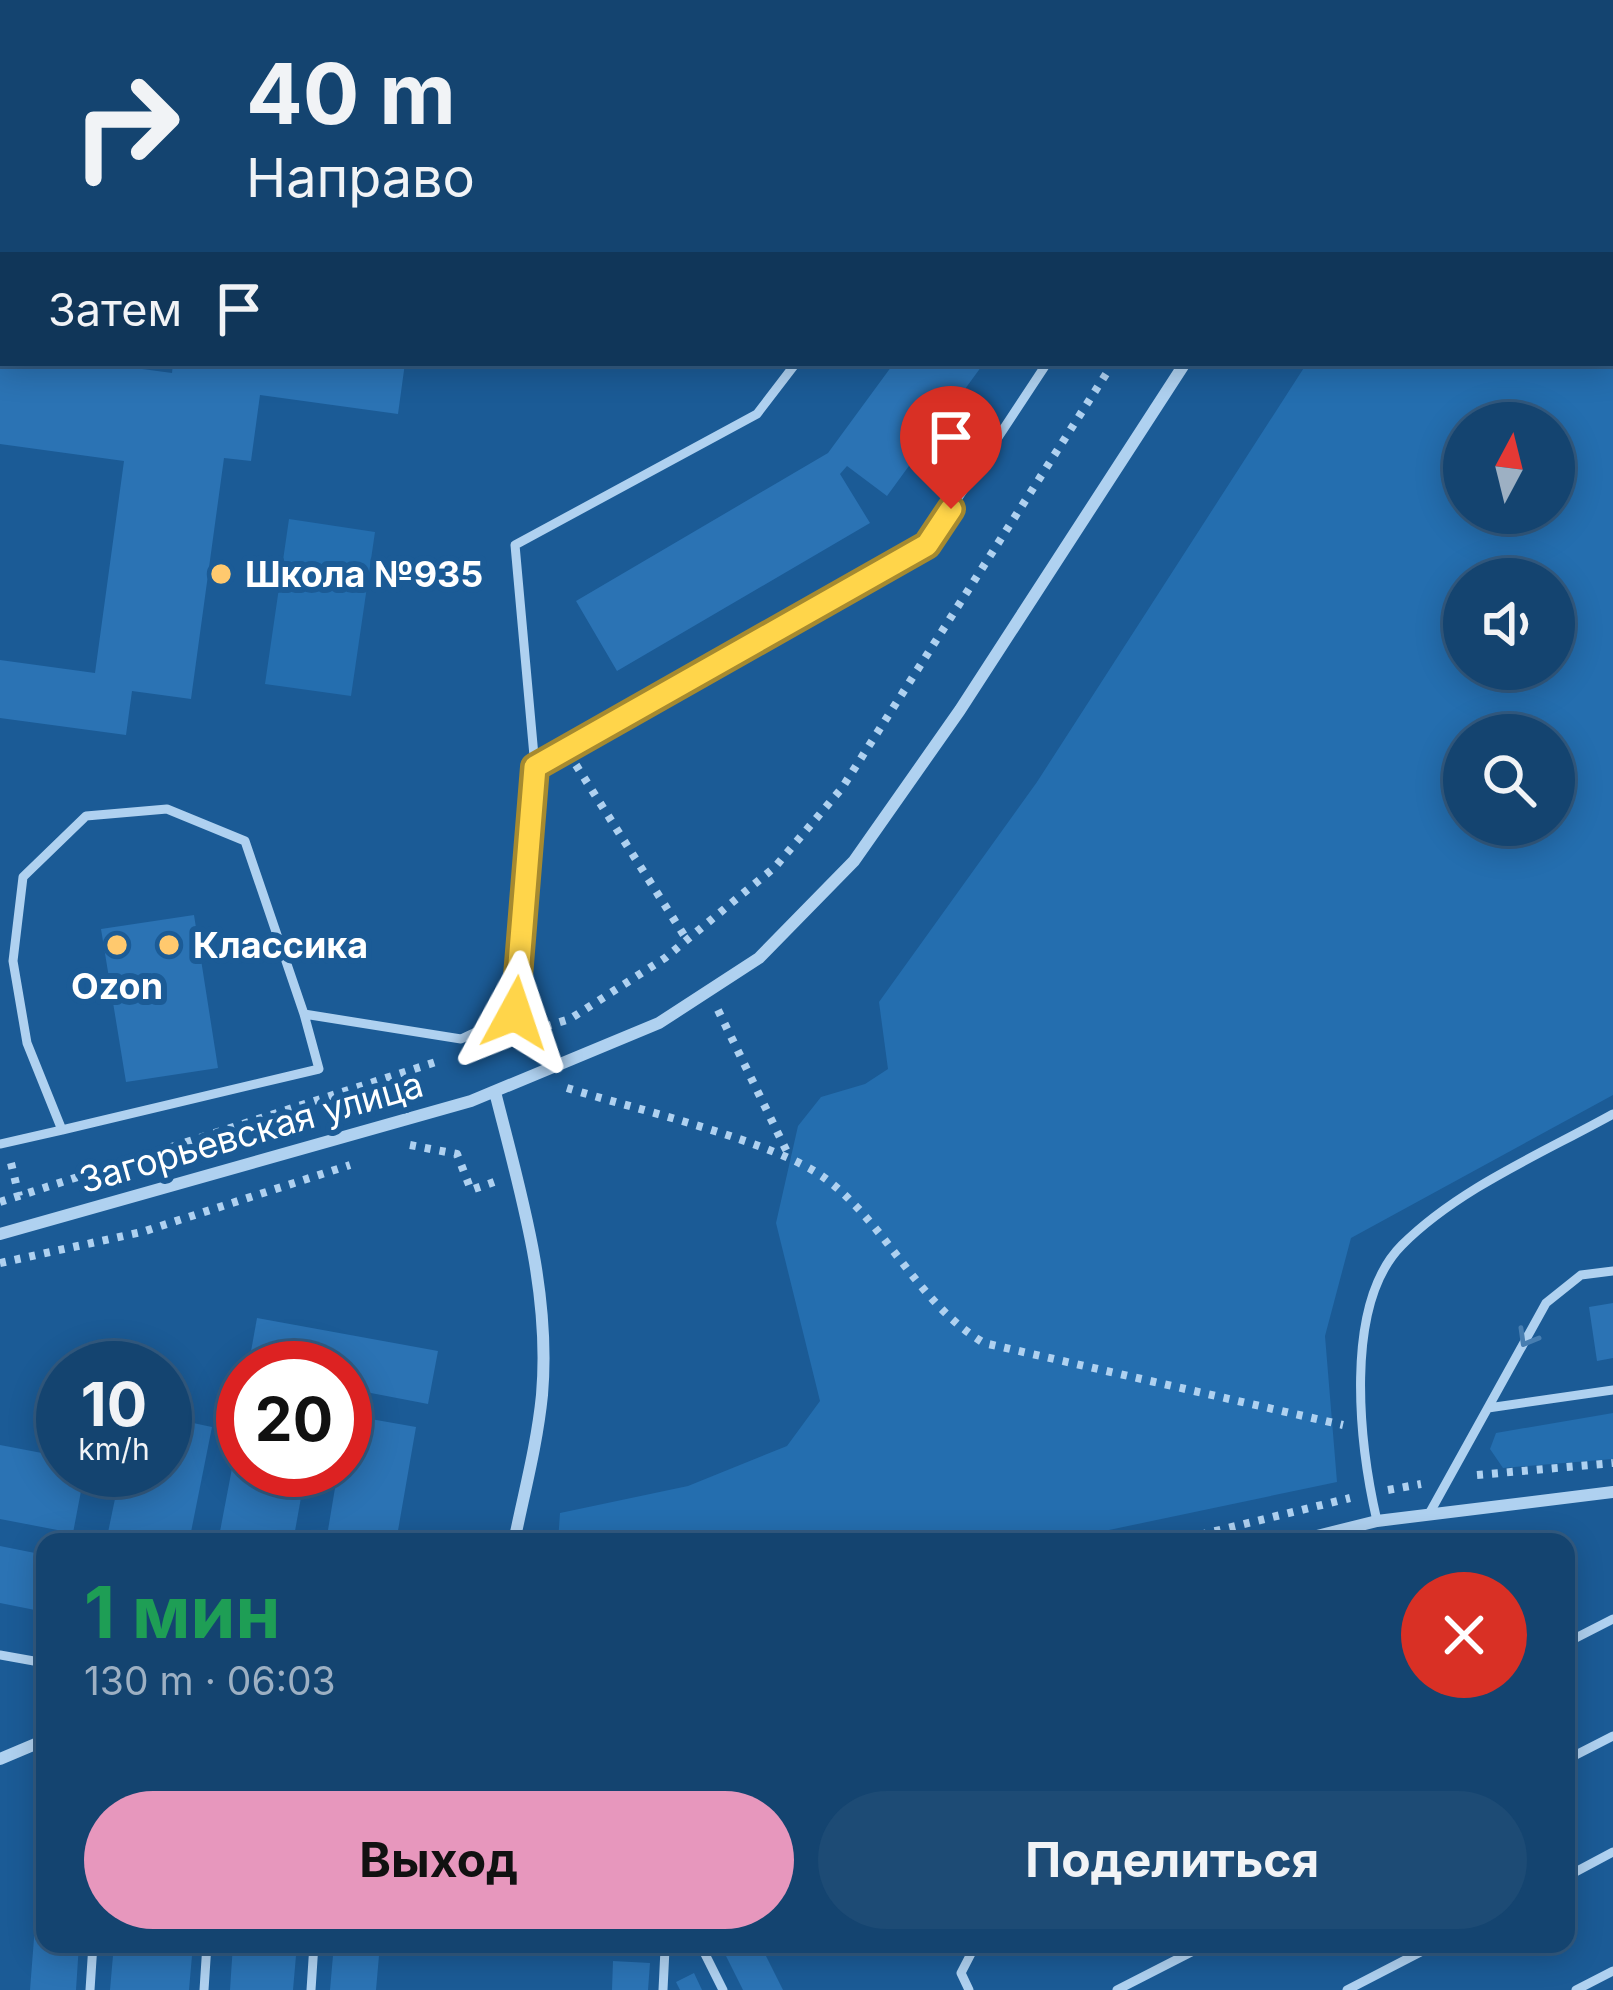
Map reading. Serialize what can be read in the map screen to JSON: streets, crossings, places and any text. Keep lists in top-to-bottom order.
{
  "streets": {
    "street": ["Загорьевская улица"]
  },
  "places": ["Школа №935", "Ozon", "Классика"],
  "north": "top",
  "page": {
    "turn": ["40 m", "Направо"],
    "then": "Затем",
    "speed": "10 km/h",
    "limit": "20",
    "heading": ["1 мин", "130 m · 06:03"],
    "buttons": ["Выход", "Поделиться"]
  }
}
